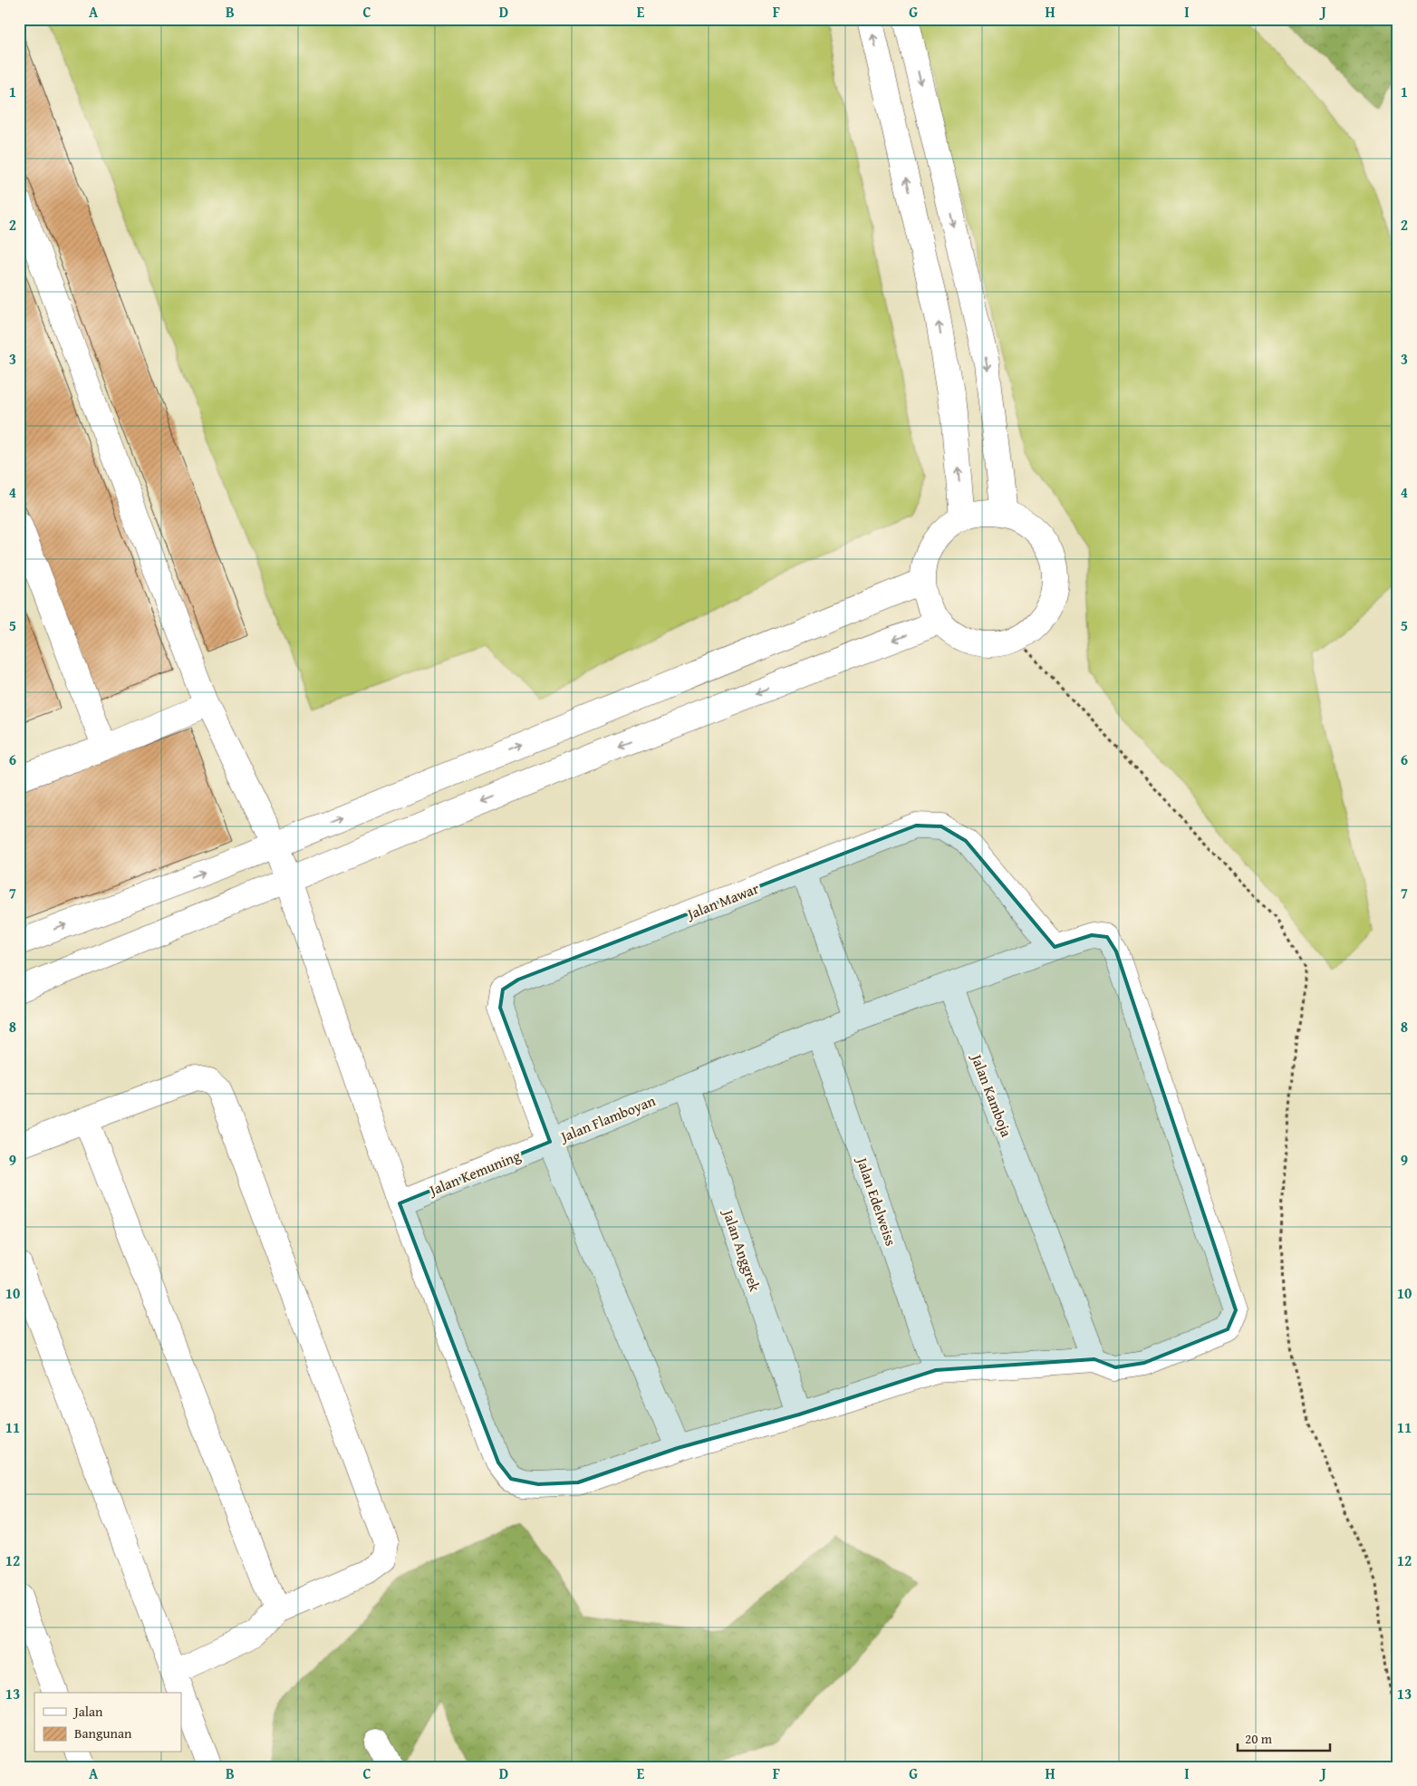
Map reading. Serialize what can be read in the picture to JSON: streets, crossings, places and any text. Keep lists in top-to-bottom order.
{
  "streets": {
    "street": [
      "Jalan Mawar",
      "Jalan Kamboja",
      "Jalan Flamboyan",
      "Jalan Kemuning",
      "Jalan Edelweiss",
      "Jalan Anggrek"
    ]
  },
  "crossings": [
    ["Jalan Mawar", "Jalan Flamboyan"],
    ["Jalan Mawar", "Jalan Kemuning"],
    ["Jalan Kamboja", "Jalan Flamboyan"],
    ["Jalan Flamboyan", "Jalan Kemuning"],
    ["Jalan Flamboyan", "Jalan Edelweiss"],
    ["Jalan Flamboyan", "Jalan Anggrek"]
  ],
  "legend": ["Jalan", "Bangunan"],
  "scale_bar": "20 m",
  "grid": {
    "columns": [
      "A",
      "B",
      "C",
      "D",
      "E",
      "F",
      "G",
      "H",
      "I",
      "J"
    ],
    "rows": [
      "1",
      "2",
      "3",
      "4",
      "5",
      "6",
      "7",
      "8",
      "9",
      "10",
      "11",
      "12",
      "13"
    ]
  }
}
